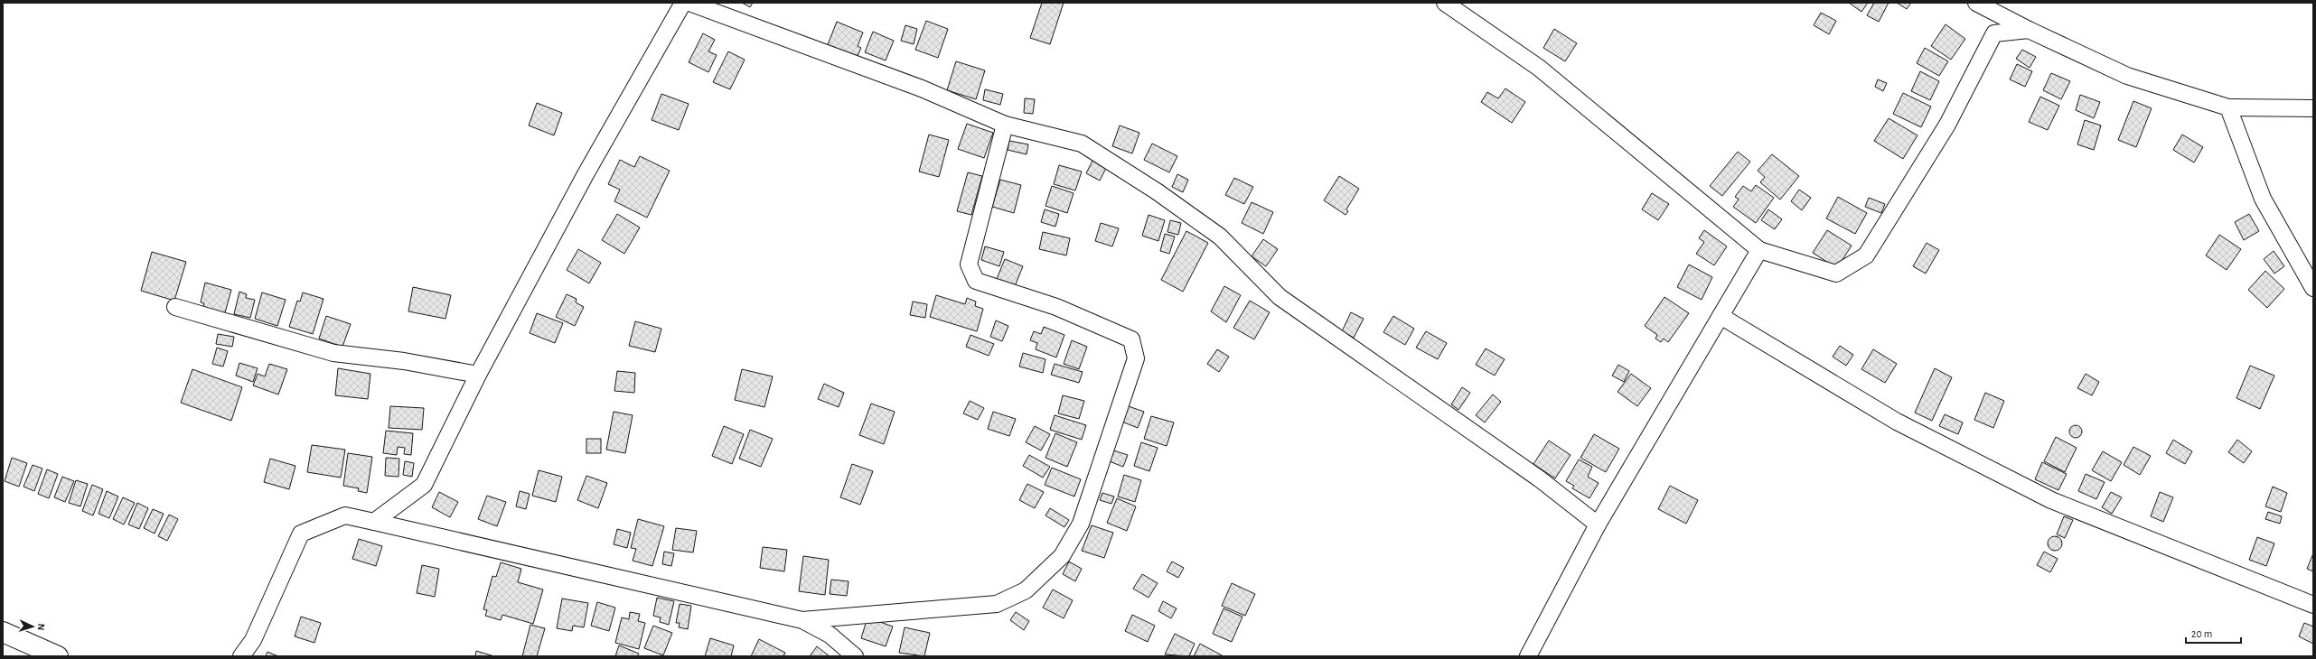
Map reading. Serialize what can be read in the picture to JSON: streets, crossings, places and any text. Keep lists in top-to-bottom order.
{
  "scale_bar": "20 m",
  "north": "right"
}
